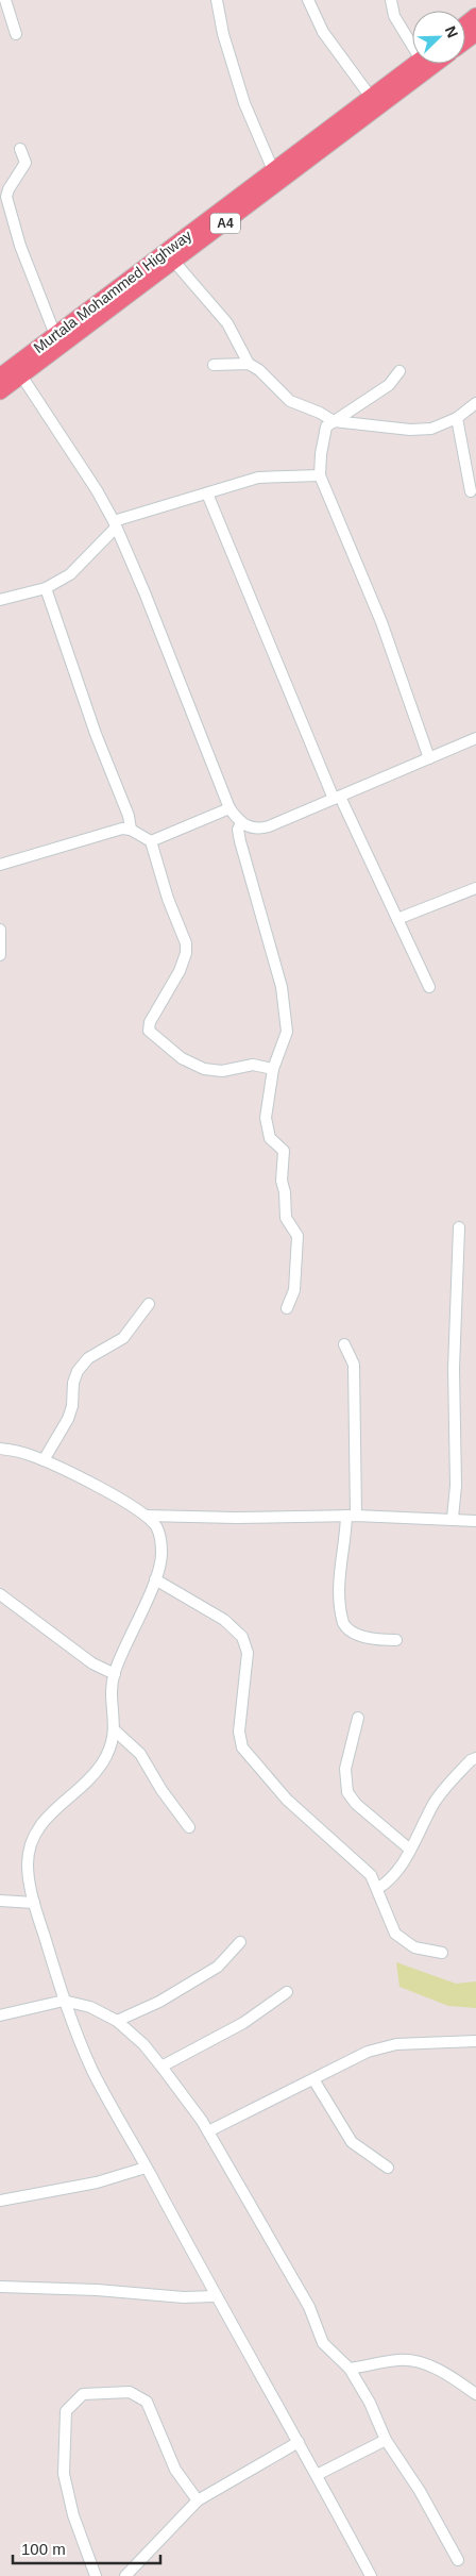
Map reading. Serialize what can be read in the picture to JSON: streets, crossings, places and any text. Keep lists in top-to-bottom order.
{
  "streets": {
    "highway": ["A4", "Murtala Mohammed Highway"]
  },
  "scale_bar": "100 m",
  "north": "top right"
}
